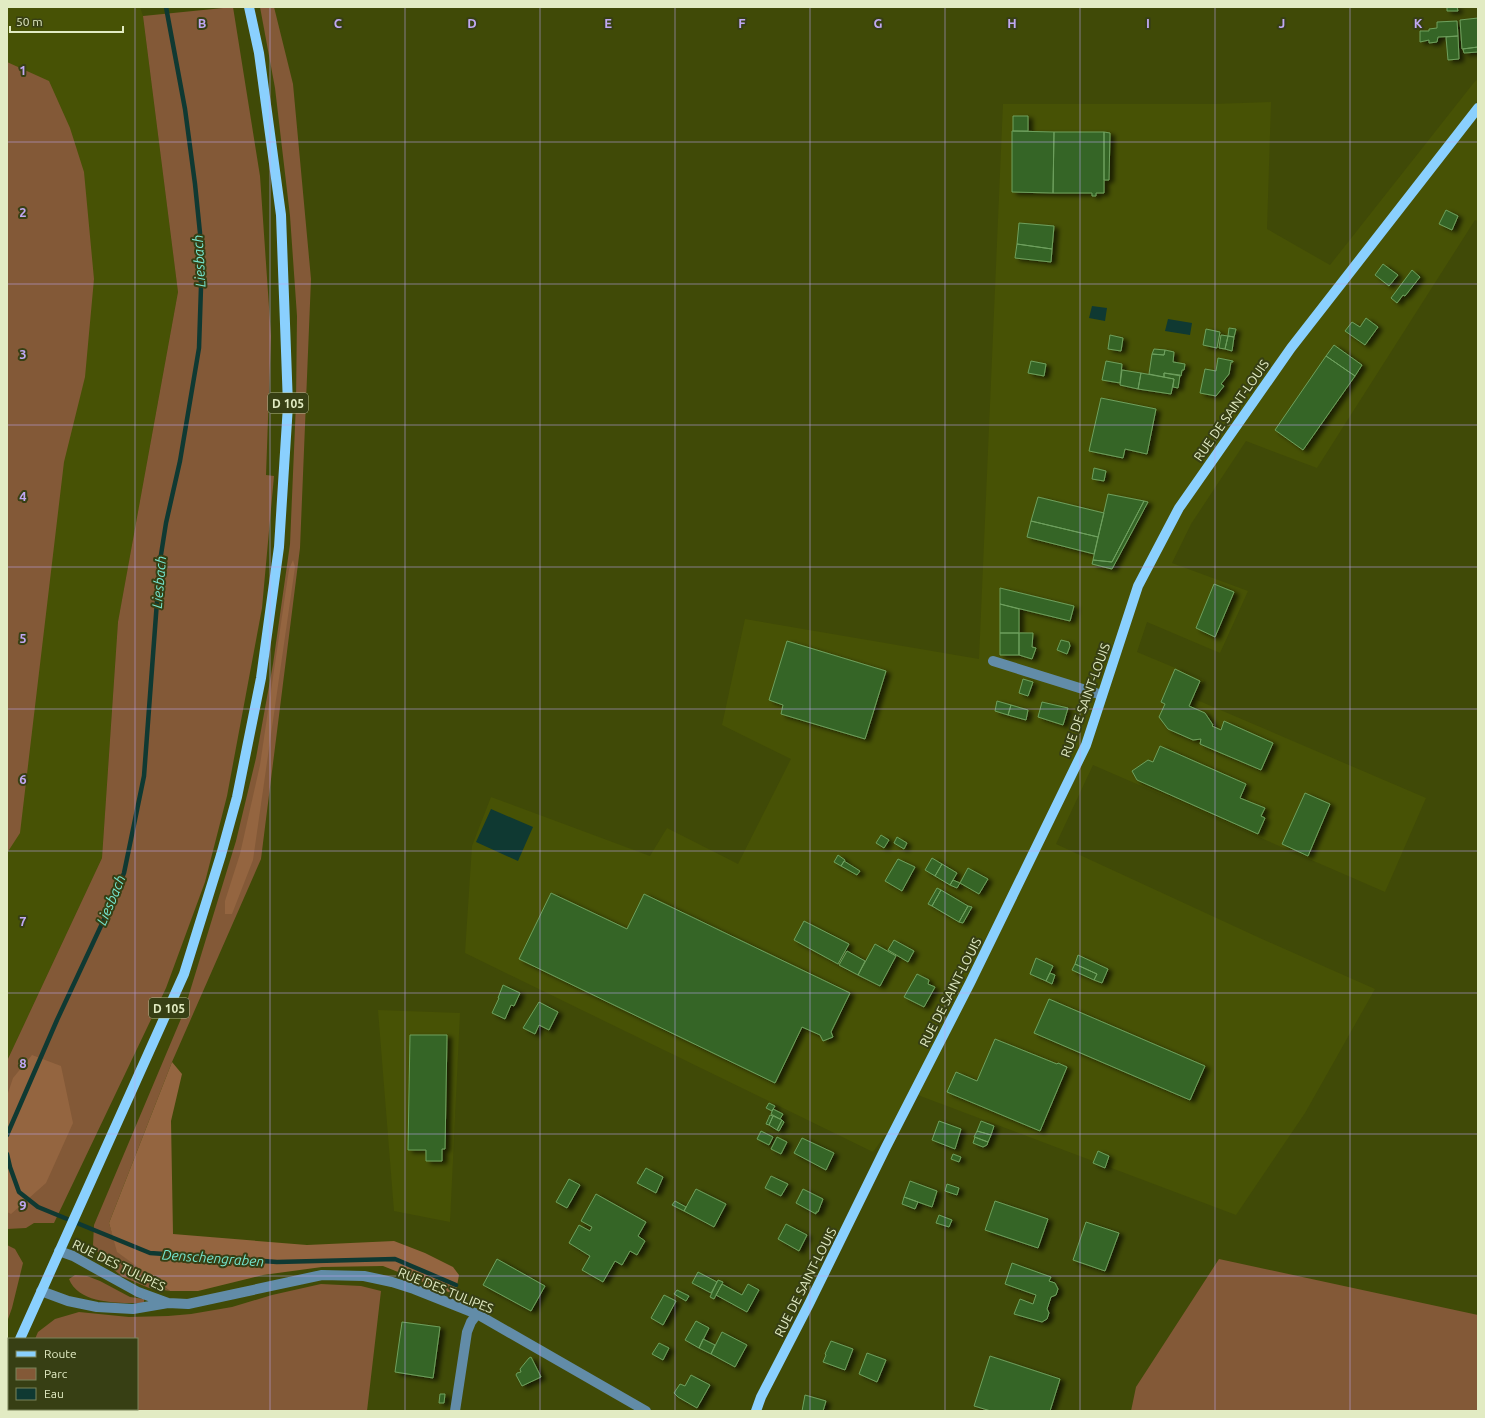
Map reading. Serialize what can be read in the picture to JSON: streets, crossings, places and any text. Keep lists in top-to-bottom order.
{
  "streets": {
    "main road": ["D 105", "RUE DE SAINT-LOUIS"],
    "street": ["RUE DES TULIPES"]
  },
  "crossings": [
    ["D 105", "RUE DES TULIPES"]
  ],
  "water": ["Liesbach", "Denschengraben"],
  "legend": ["Route", "Parc", "Eau"],
  "scale_bar": "50 m",
  "grid": {
    "columns": [
      "B",
      "C",
      "D",
      "E",
      "F",
      "G",
      "H",
      "I",
      "J",
      "K"
    ],
    "rows": [
      "1",
      "2",
      "3",
      "4",
      "5",
      "6",
      "7",
      "8",
      "9"
    ]
  }
}
